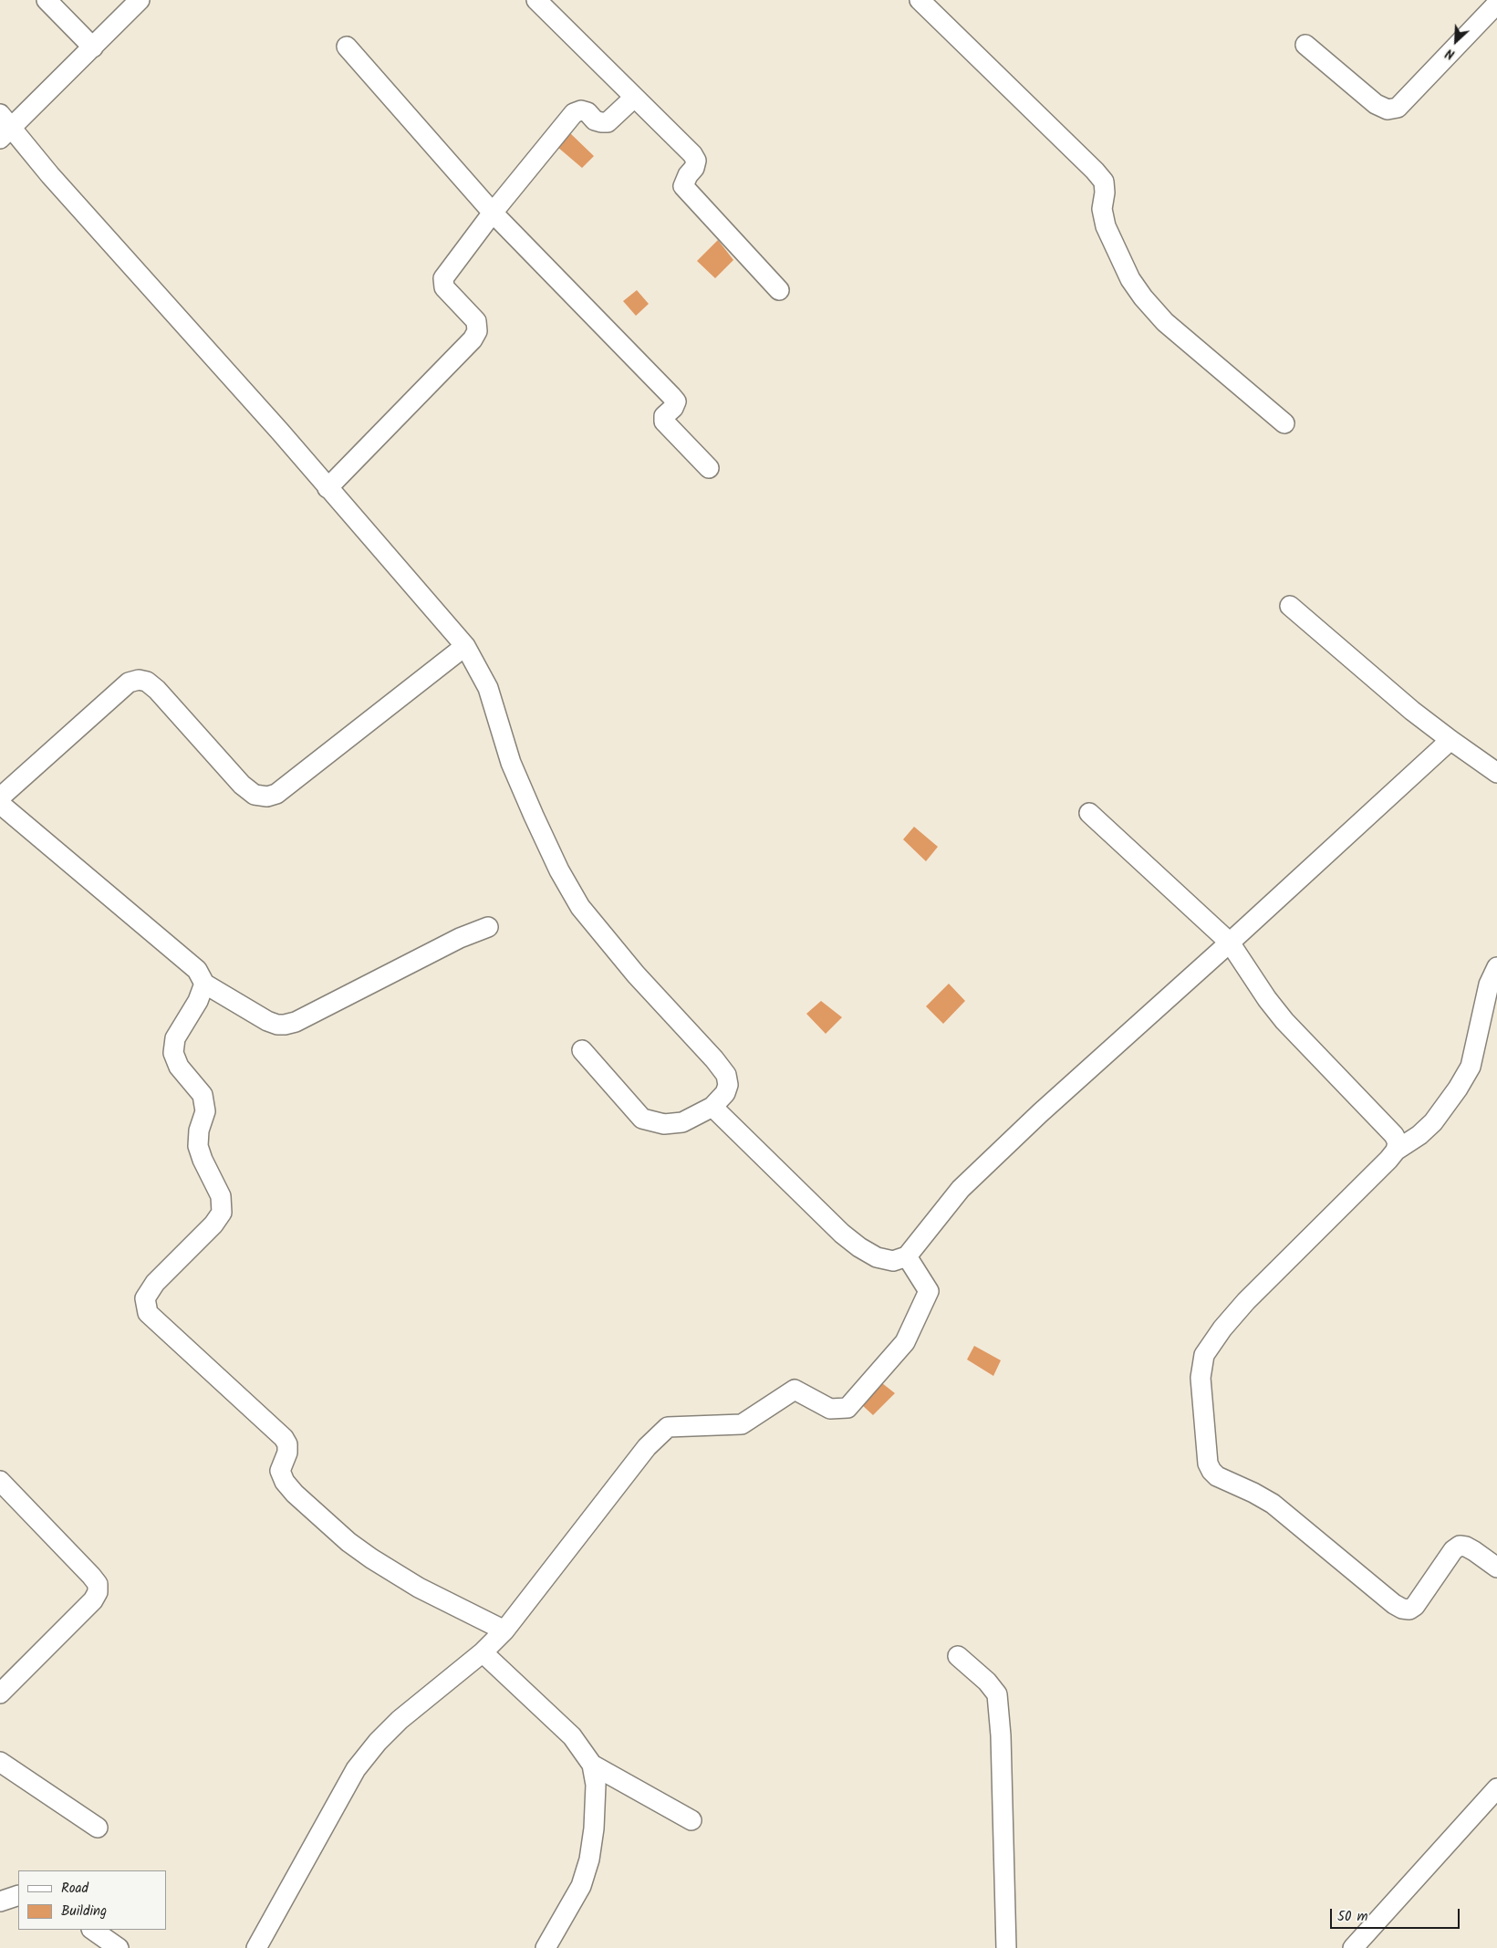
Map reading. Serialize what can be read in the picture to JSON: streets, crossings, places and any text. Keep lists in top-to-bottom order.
{
  "legend": ["Road", "Building"],
  "scale_bar": "50 m",
  "north": "bottom left"
}
